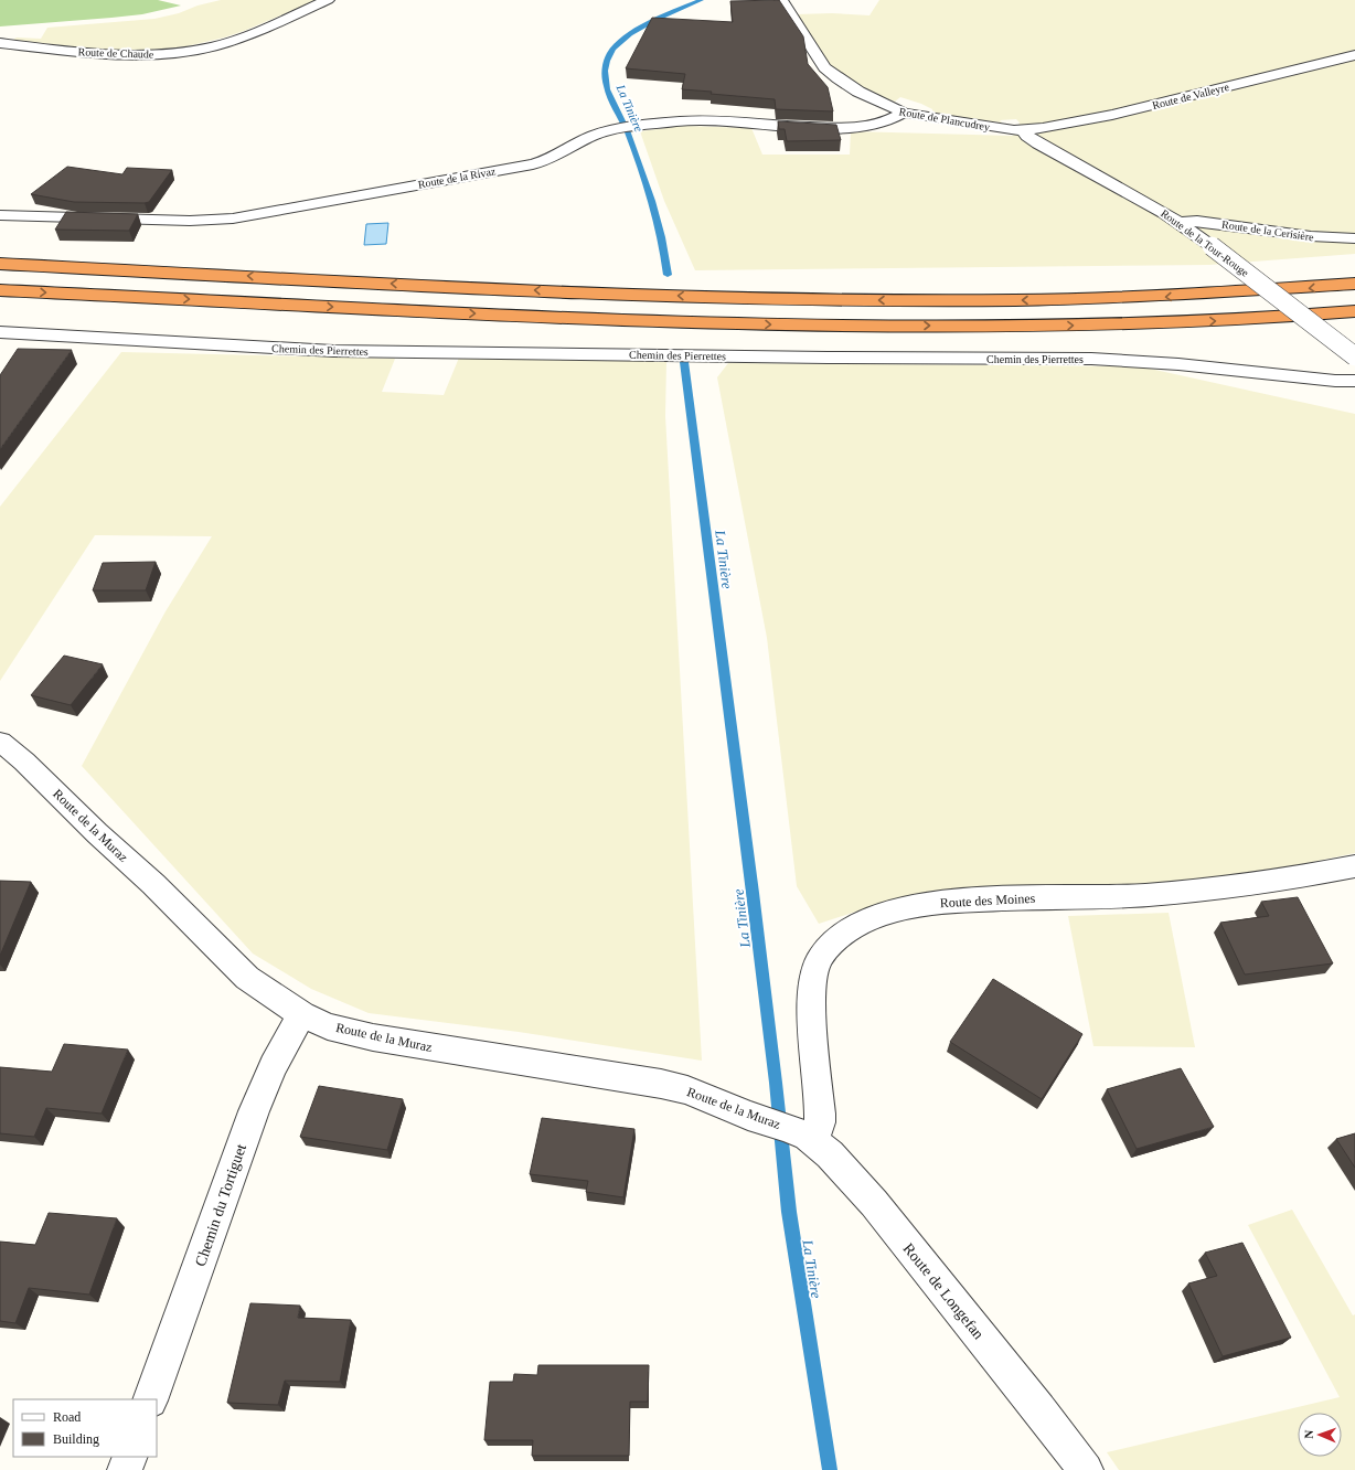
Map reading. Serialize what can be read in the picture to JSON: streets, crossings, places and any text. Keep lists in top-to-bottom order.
{
  "streets": {
    "street": [
      "Route de Chaude",
      "Route de Valleyre",
      "Route de Plancudrey",
      "Route de la Rivaz",
      "Route de la Cerisière",
      "Route de la Tour-Rouge",
      "Chemin des Pierrettes",
      "Route de la Muraz",
      "Route des Moines",
      "Chemin du Tortiguet",
      "Route de Longefan"
    ]
  },
  "crossings": [
    ["Route de Valleyre", "Route de Plancudrey"],
    ["Route de Valleyre", "Route de la Tour-Rouge"],
    ["Route de Plancudrey", "Route de la Rivaz"],
    ["Route de Plancudrey", "Route de la Tour-Rouge"],
    ["Route de la Cerisière", "Route de la Tour-Rouge"],
    ["Route de la Muraz", "Route des Moines"],
    ["Route de la Muraz", "Chemin du Tortiguet"],
    ["Route de la Muraz", "Route de Longefan"],
    ["Route des Moines", "Route de Longefan"]
  ],
  "water": ["La Tinière"],
  "legend": ["Road", "Building"],
  "north": "left"
}
